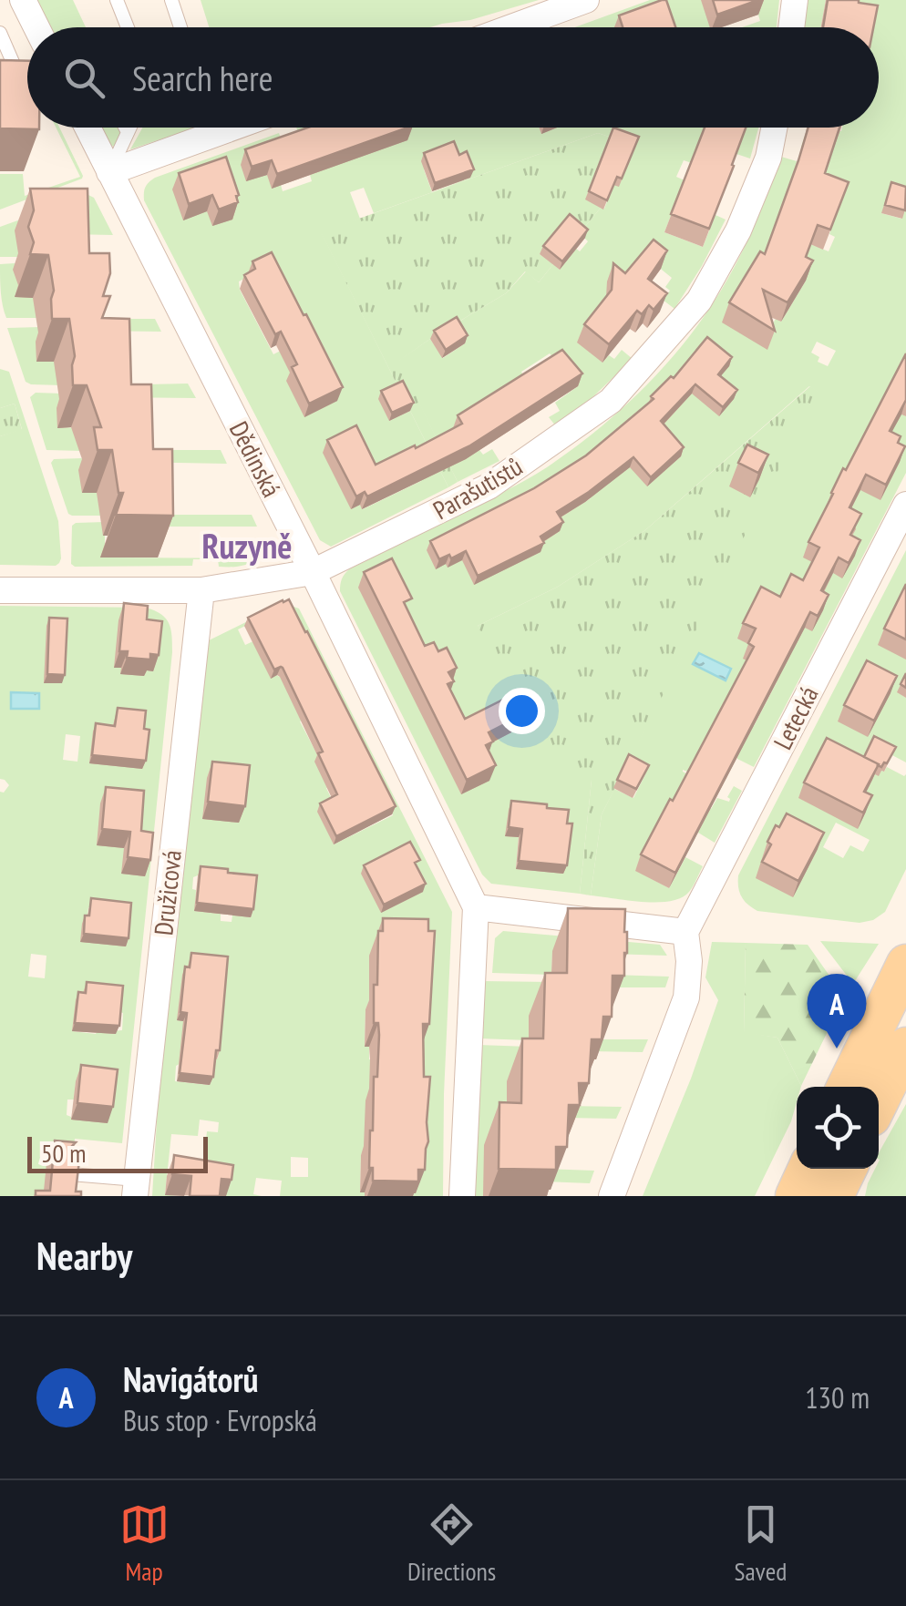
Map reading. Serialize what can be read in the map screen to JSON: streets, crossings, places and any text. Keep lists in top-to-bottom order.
{
  "streets": {
    "street": [
      "Dědinská",
      "Parašutistů",
      "Letecká",
      "Družicová"
    ]
  },
  "crossings": [
    ["Dědinská", "Parašutistů"],
    ["Parašutistů", "Družicová"]
  ],
  "districts": ["Ruzyně"],
  "scale_bar": "50 m",
  "page": {
    "search": "Search here",
    "pins": "A",
    "scale": "50 m",
    "heading": "Nearby",
    "list": [
      {
        "mark": "A",
        "name": "Navigátorů",
        "note": "Bus stop · Evropská",
        "value": "130 m"
      }
    ],
    "nav": ["Map", "Directions", "Saved"]
  }
}
